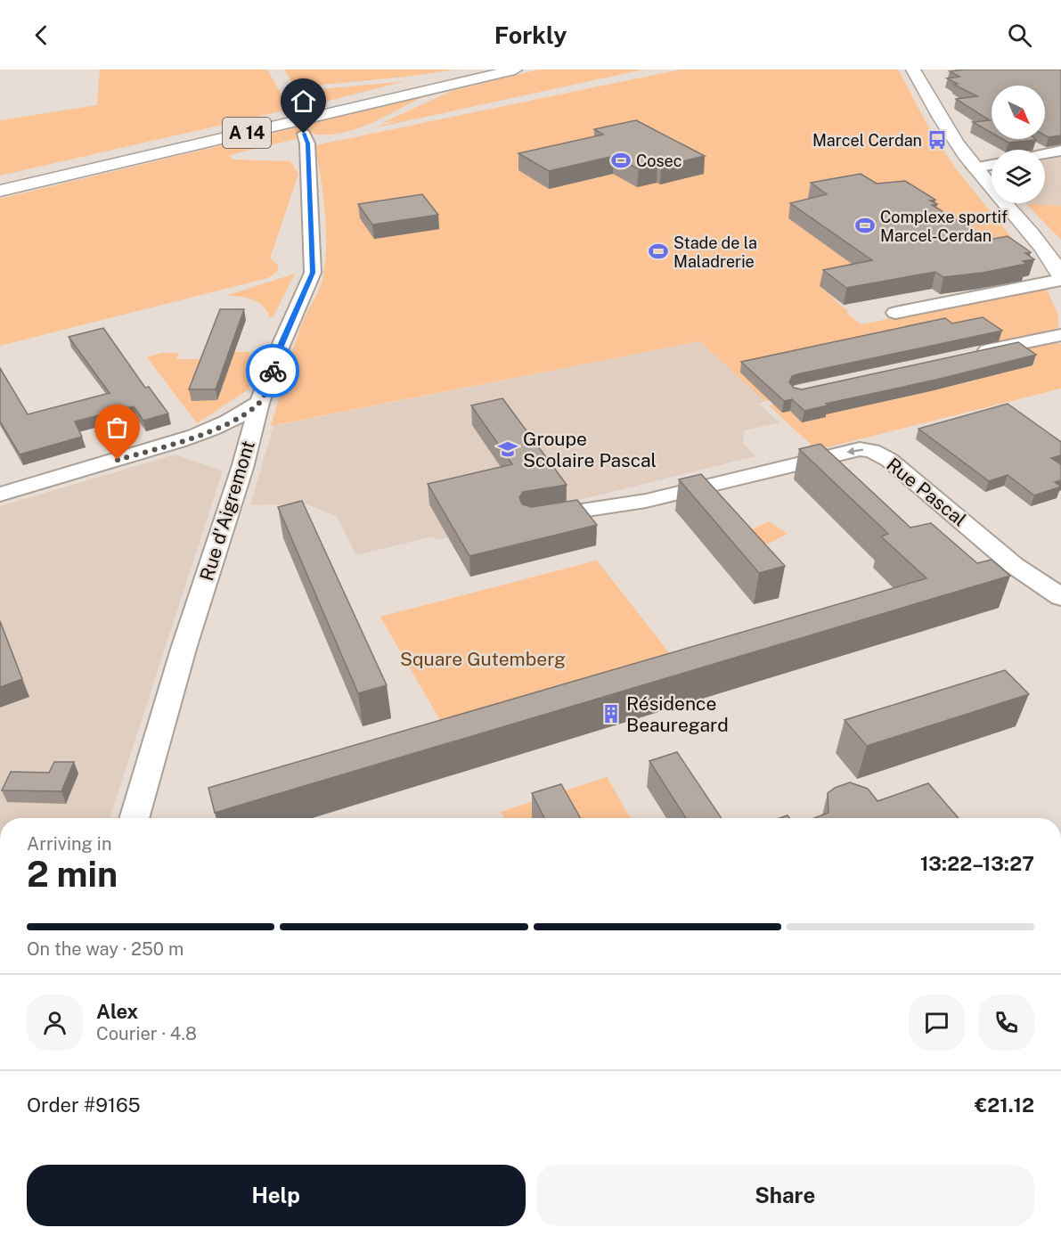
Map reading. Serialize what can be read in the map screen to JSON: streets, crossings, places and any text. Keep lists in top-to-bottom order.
{
  "streets": {
    "main road": ["A 14"],
    "street": ["Rue Pascal", "Rue d'Aigremont"]
  },
  "parks": ["Square Gutemberg"],
  "places": {
    "bus stop": ["Marcel Cerdan"],
    "sports": ["Cosec", "Complexe sportif Marcel-Cerdan", "Stade de la Maladrerie"],
    "school or university": ["Groupe Scolaire Pascal"],
    "building": ["Résidence Beauregard"]
  },
  "north": "bottom right",
  "page": {
    "header": "Forkly",
    "heading": ["2 min", "Arriving in", "13:22–13:27"],
    "panel": [
      "Alex",
      "Courier · 4.8",
      "Order #9165",
      "€21.12"
    ],
    "bar": "On the way · 250 m",
    "buttons": ["Help", "Share"]
  }
}
